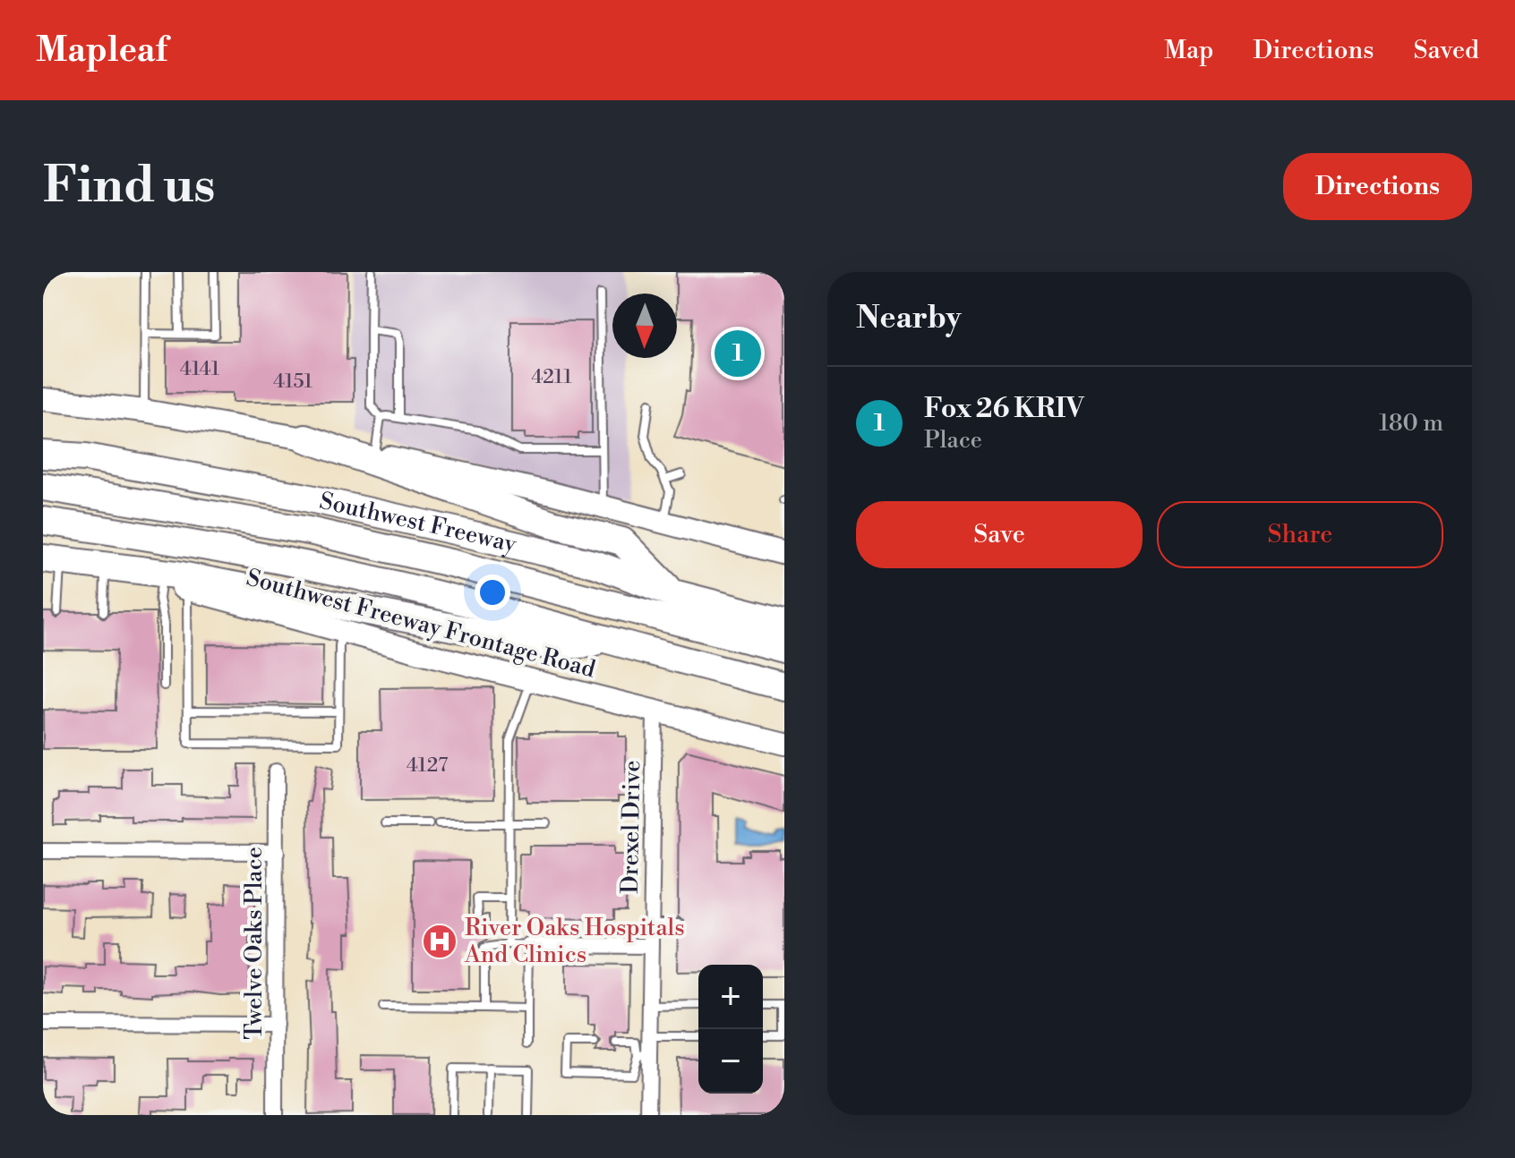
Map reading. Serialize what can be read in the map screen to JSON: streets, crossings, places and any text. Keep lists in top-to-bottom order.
{
  "streets": {
    "highway": ["Southwest Freeway"],
    "main road": ["Southwest Freeway Frontage Road"],
    "street": ["Drexel Drive", "Twelve Oaks Place"]
  },
  "crossings": [
    ["Southwest Freeway Frontage Road", "Drexel Drive"]
  ],
  "places": {
    "hospital": ["River Oaks Hospitals And Clinics"]
  },
  "house_numbers": [
    "4141",
    "4211",
    "4151",
    "4127"
  ],
  "north": "bottom",
  "page": {
    "header": "Mapleaf",
    "nav": ["Map", "Directions", "Saved"],
    "buttons": [
      "Directions",
      ["Save", "Share"]
    ],
    "title": "Find us",
    "heading": "Nearby",
    "pins": "1",
    "list": [
      {
        "mark": "1",
        "name": "Fox 26 KRIV",
        "note": "Place",
        "value": "180 m"
      }
    ],
    "map_buttons": ["+", "−"]
  }
}
